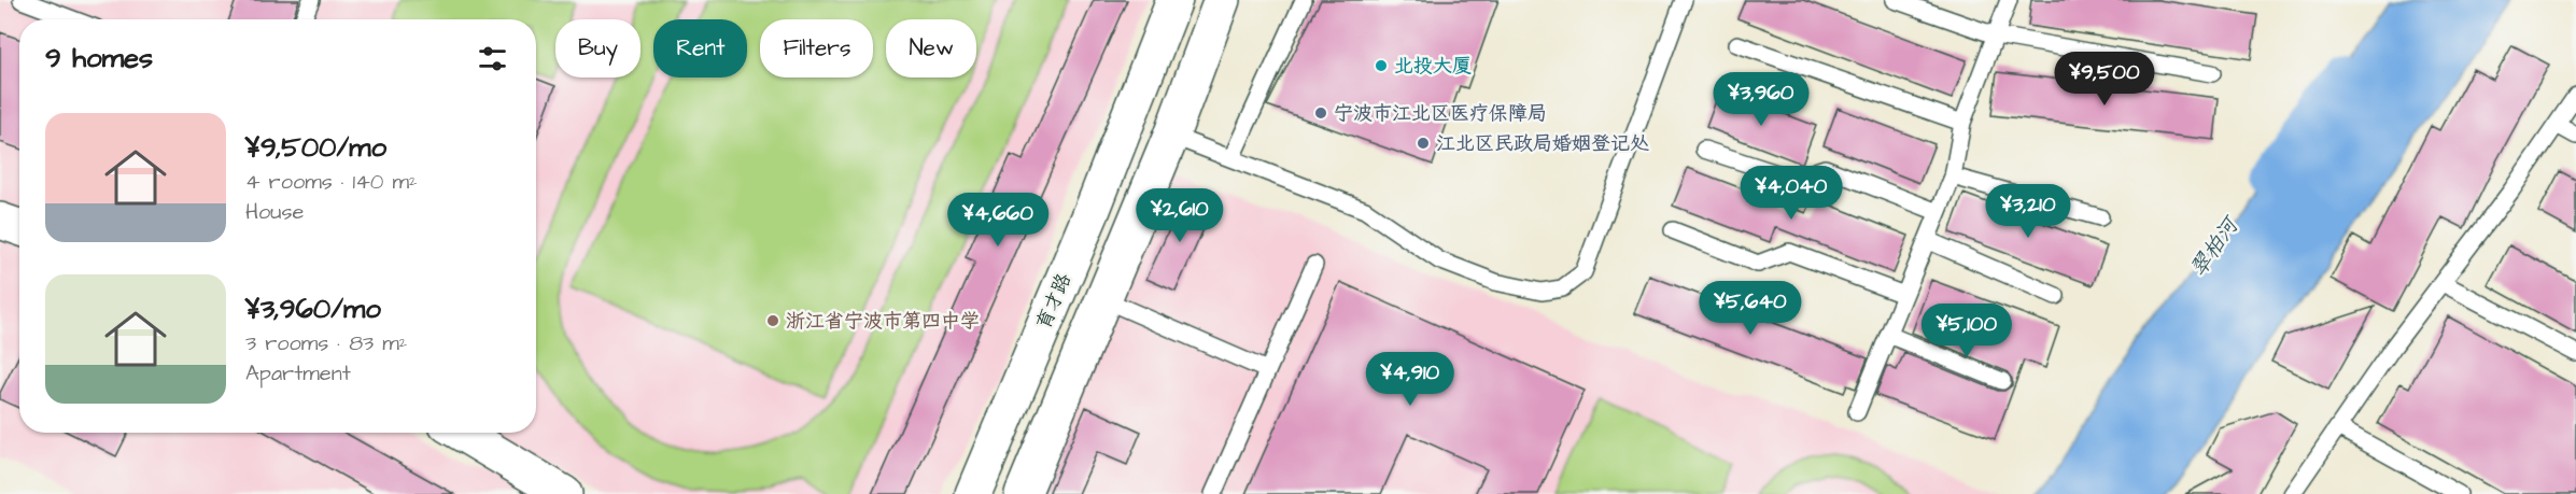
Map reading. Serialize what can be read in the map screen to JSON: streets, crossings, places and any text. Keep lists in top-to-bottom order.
{
  "streets": {
    "main road": ["育才路"]
  },
  "water": ["翠柏河"],
  "places": [
    "北投大厦",
    "宁波市江北区医疗保障局",
    "江北区民政局婚姻登记处",
    "浙江省宁波市第四中学"
  ],
  "page": {
    "chip": [
      "Buy",
      "Rent",
      "Filters",
      "New"
    ],
    "heading": "9 homes",
    "price": [
      "¥9,500",
      "¥3,960",
      "¥4,040",
      "¥3,210",
      "¥2,610",
      "¥4,660",
      "¥5,640",
      "¥5,100",
      "¥4,910"
    ],
    "list": [
      {
        "name": "¥9,500/mo",
        "note": "4 rooms · 140 m² · House"
      },
      {
        "name": "¥3,960/mo",
        "note": "3 rooms · 83 m² · Apartment"
      }
    ]
  }
}
